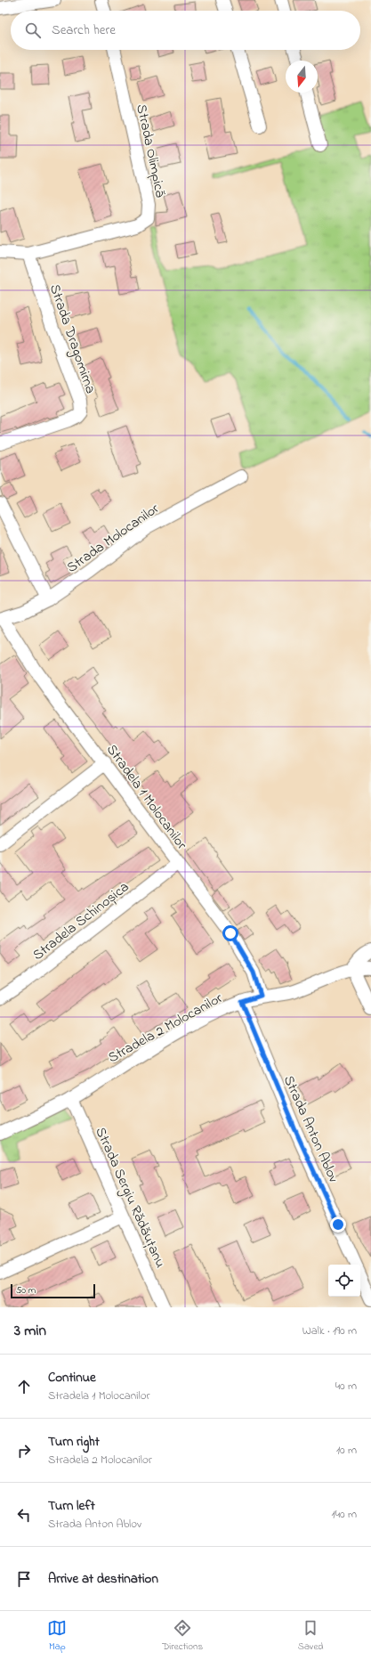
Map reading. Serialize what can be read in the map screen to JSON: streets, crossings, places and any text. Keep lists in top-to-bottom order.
{
  "streets": {
    "street": [
      "Strada Olimpică",
      "Strada Dragomirna",
      "Strada Molocanilor",
      "Stradela 1 Molocanilor",
      "Stradela Schinoșica",
      "Stradela 2 Molocanilor",
      "Strada Anton Ablov",
      "Strada Sergiu Rădăuțanu"
    ]
  },
  "crossings": [
    ["Strada Olimpică", "Strada Dragomirna"],
    ["Strada Molocanilor", "Stradela 1 Molocanilor"],
    ["Stradela 1 Molocanilor", "Stradela Schinoșica"],
    ["Stradela 1 Molocanilor", "Stradela 2 Molocanilor"],
    ["Stradela 2 Molocanilor", "Strada Anton Ablov"],
    ["Stradela 2 Molocanilor", "Strada Sergiu Rădăuțanu"]
  ],
  "scale_bar": "50 m",
  "north": "bottom",
  "page": {
    "search": "Search here",
    "scale": "50 m",
    "heading": ["3 min", "Walk · 190 m"],
    "list": [
      ["Continue", "Stradela 1 Molocanilor", "40 m"],
      ["Turn right", "Stradela 2 Molocanilor", "10 m"],
      ["Turn left", "Strada Anton Ablov", "140 m"],
      "Arrive at destination"
    ],
    "nav": ["Map", "Directions", "Saved"]
  }
}
